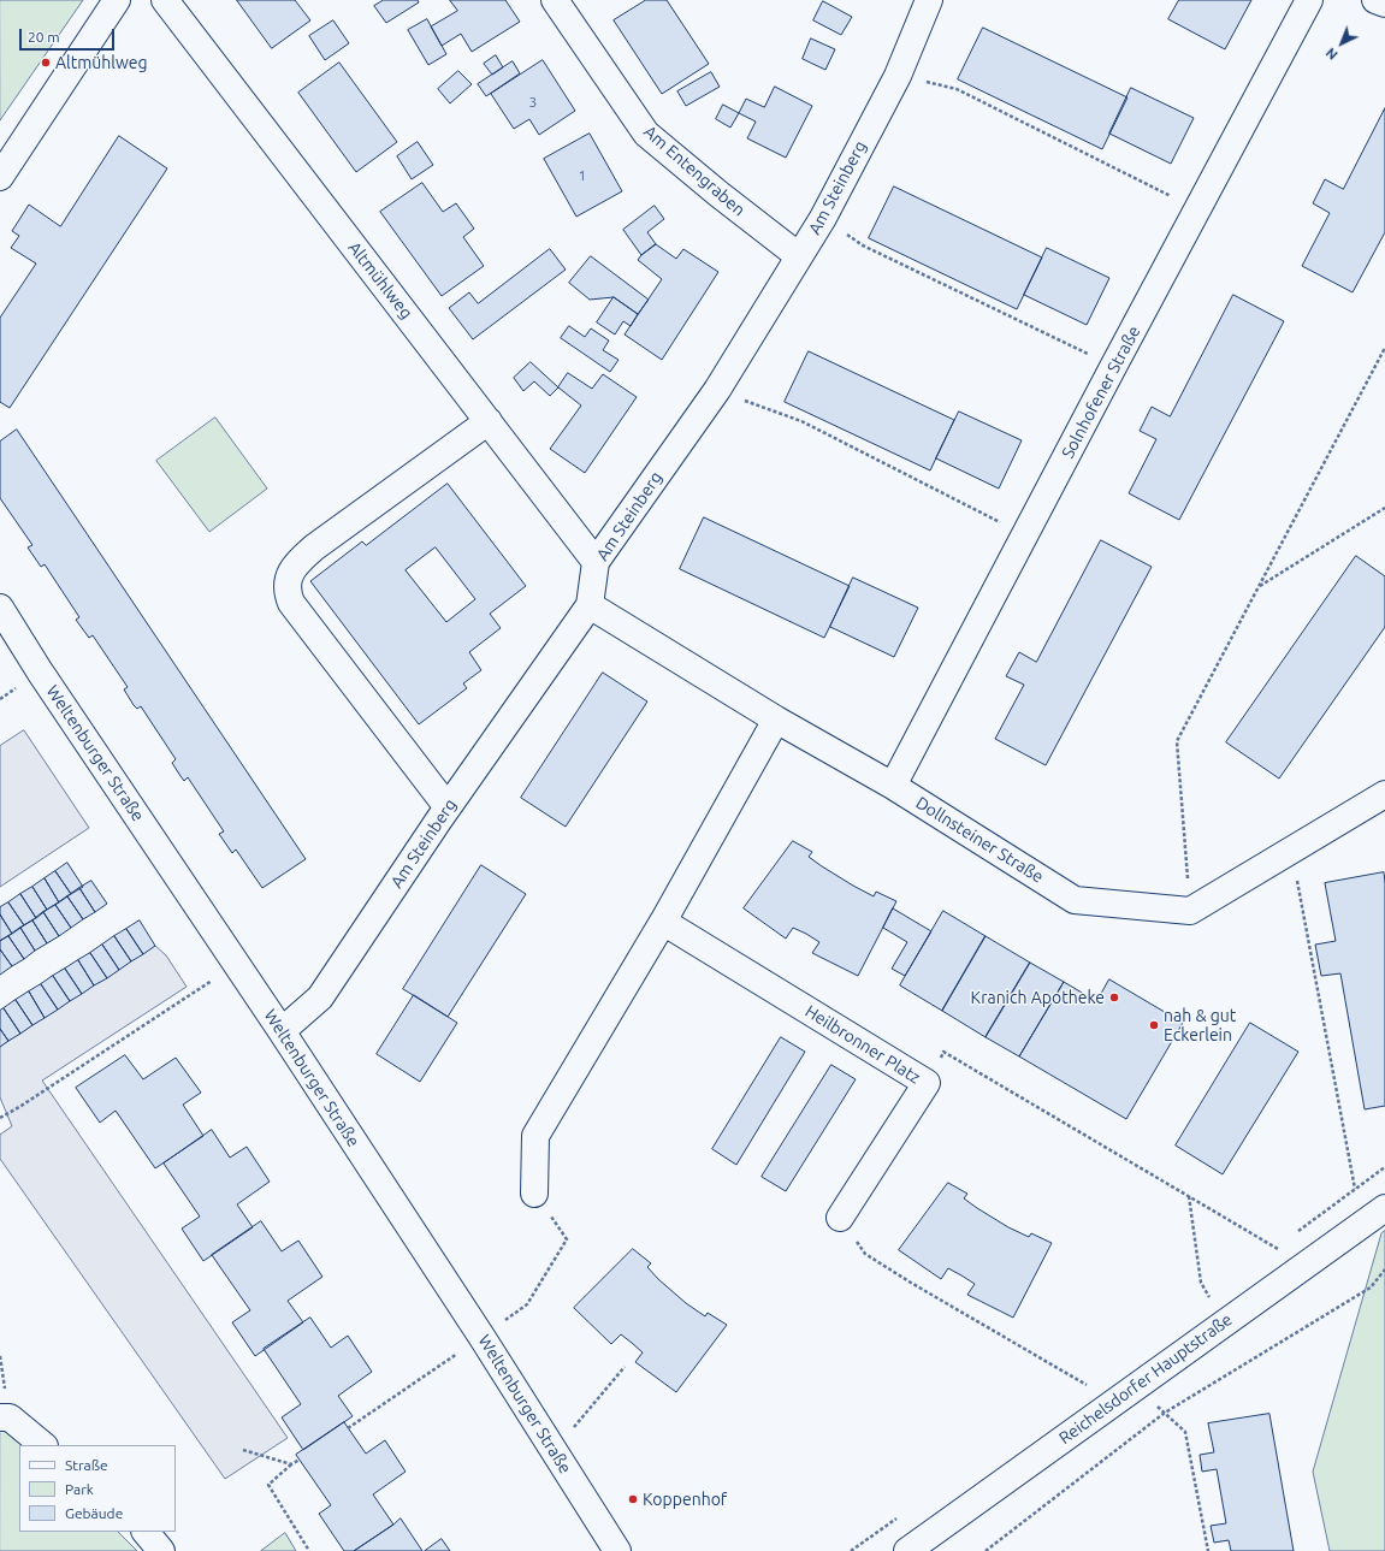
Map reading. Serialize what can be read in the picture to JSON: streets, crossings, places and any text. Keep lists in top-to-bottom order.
{
  "streets": {
    "street": [
      "Am Entengraben",
      "Am Steinberg",
      "Altmühlweg",
      "Solnhofener Straße",
      "Weltenburger Straße",
      "Dollnsteiner Straße",
      "Heilbronner Platz",
      "Reichelsdorfer Hauptstraße"
    ]
  },
  "crossings": [
    ["Am Entengraben", "Am Steinberg"],
    ["Am Steinberg", "Altmühlweg"],
    ["Am Steinberg", "Weltenburger Straße"],
    ["Am Steinberg", "Dollnsteiner Straße"],
    ["Solnhofener Straße", "Dollnsteiner Straße"]
  ],
  "places": [
    "Altmühlweg",
    "Kranich Apotheke",
    "nah & gut Eckerlein",
    "Koppenhof"
  ],
  "house_numbers": ["3", "1"],
  "legend": ["Straße", "Park", "Gebäude"],
  "scale_bar": "20 m",
  "north": "bottom left"
}
